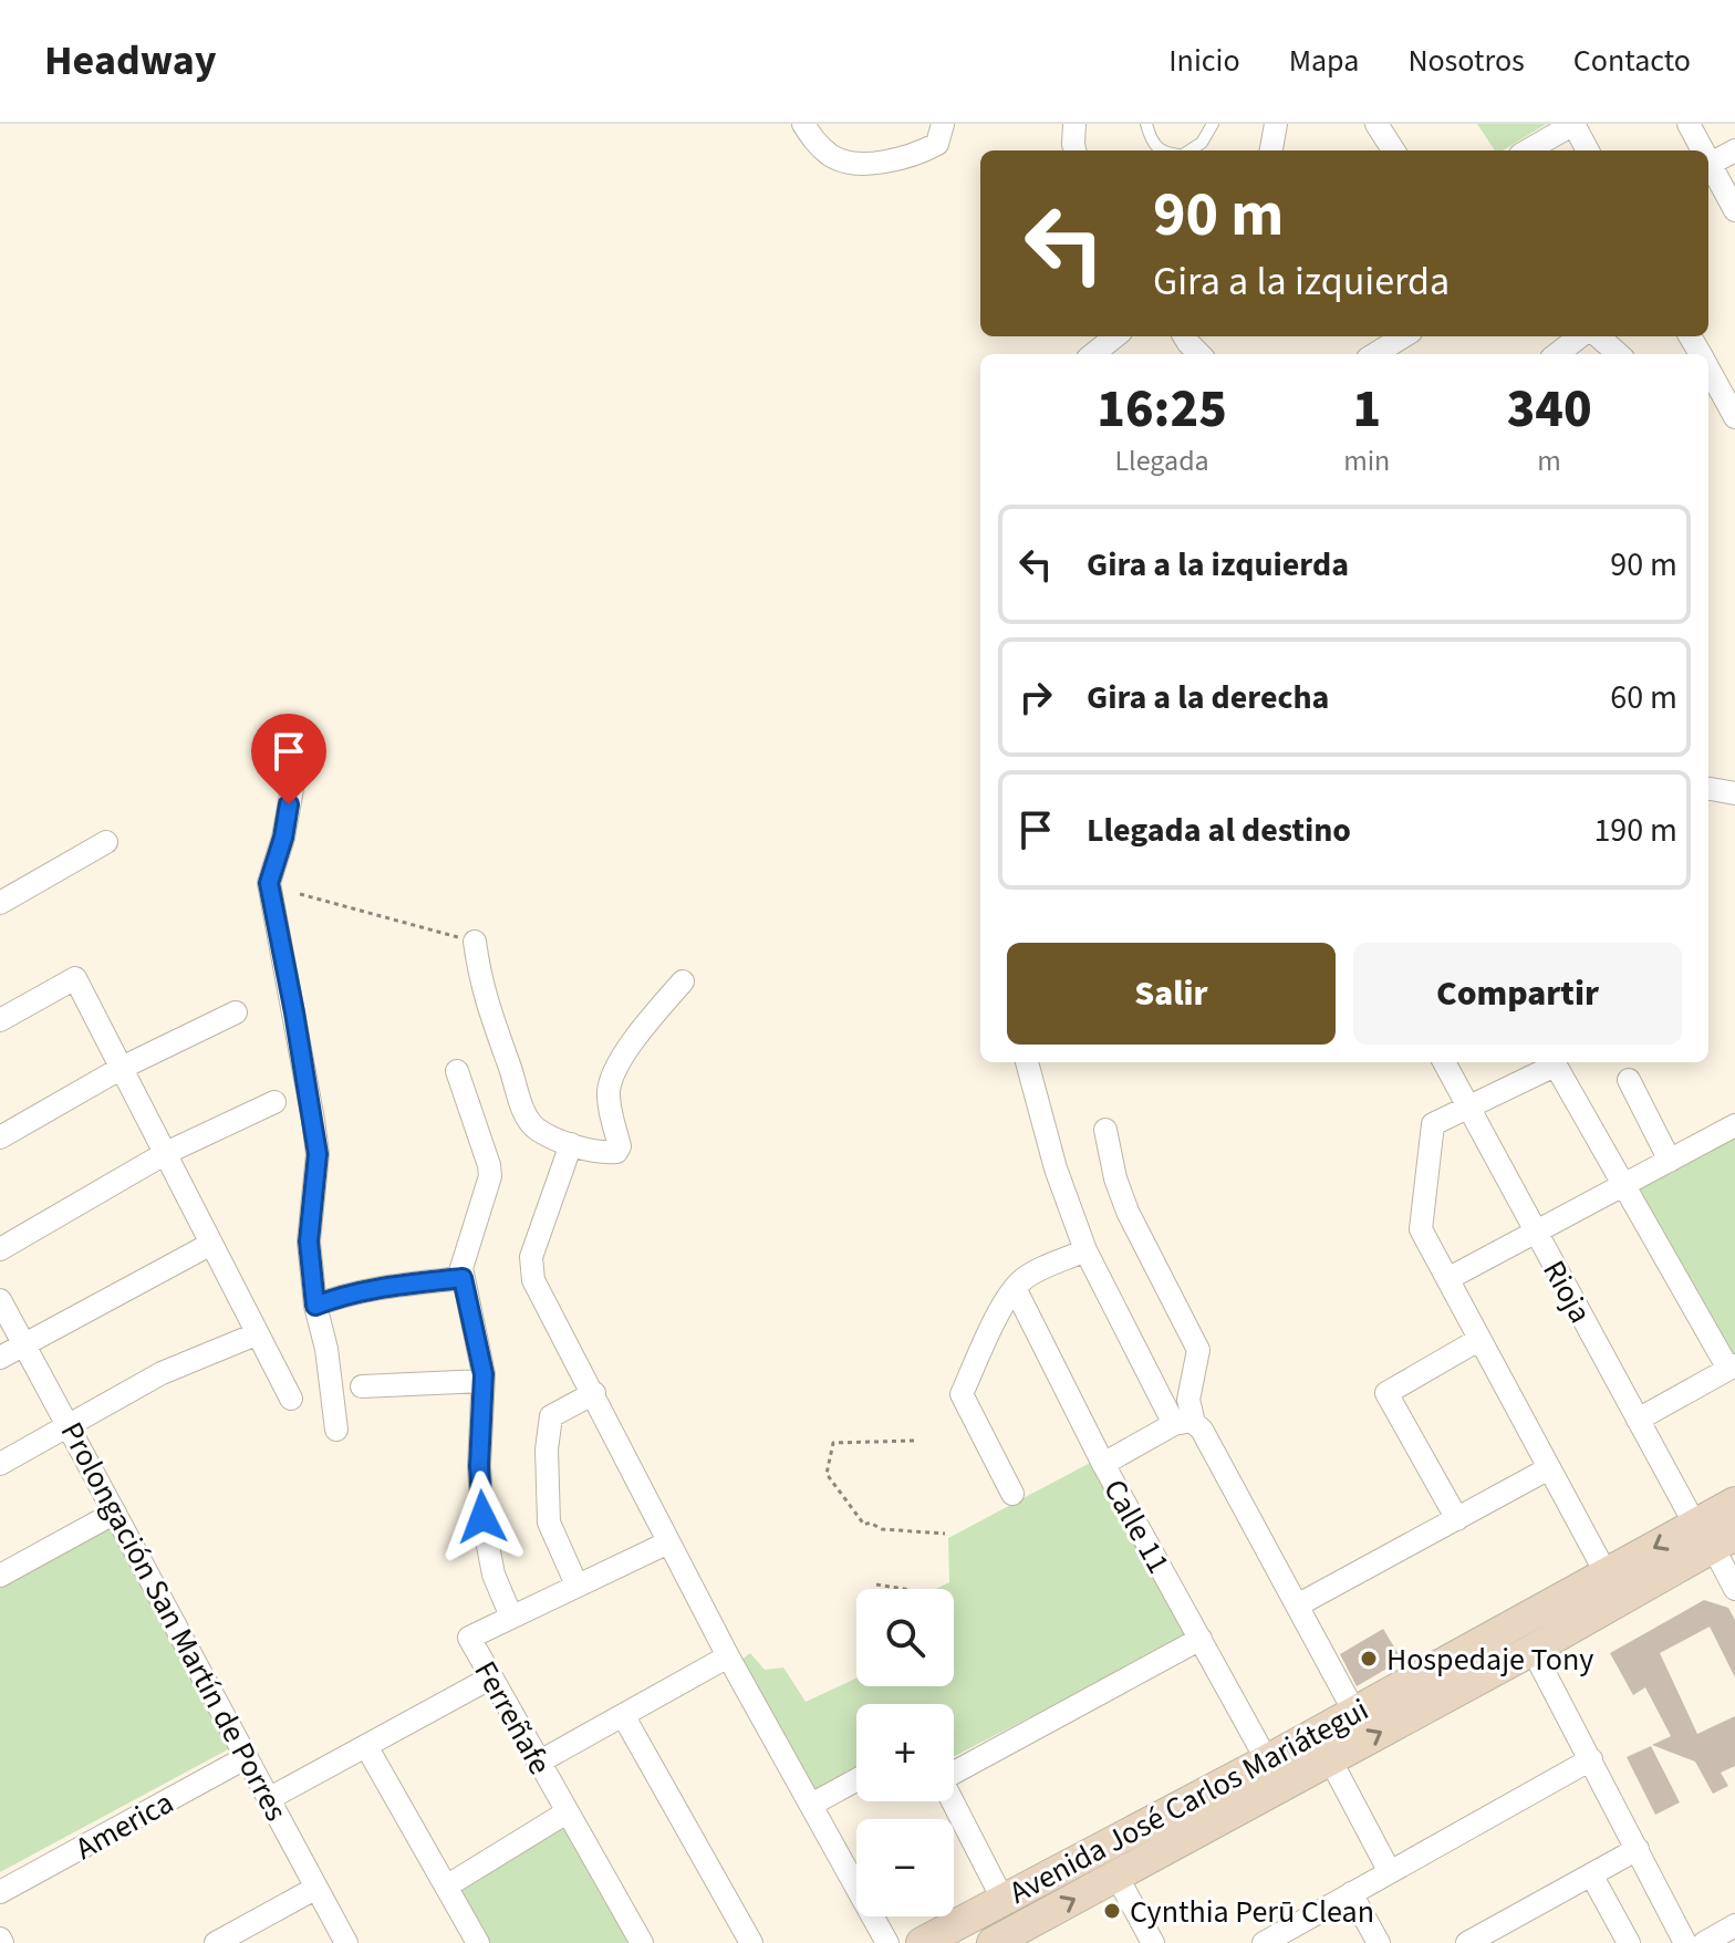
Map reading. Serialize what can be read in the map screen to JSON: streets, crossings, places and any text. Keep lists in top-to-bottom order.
{
  "streets": {
    "main road": ["Avenida José Carlos Mariátegui"],
    "street": [
      "Rioja",
      "Calle 11",
      "Prolongación San Martín de Porres",
      "Ferreñafe",
      "America"
    ]
  },
  "crossings": [
    ["Rioja", "Avenida José Carlos Mariátegui"],
    ["Calle 11", "Avenida José Carlos Mariátegui"],
    ["Prolongación San Martín de Porres", "America"]
  ],
  "places": ["Hospedaje Tony", "Cynthia Perū Clean"],
  "page": {
    "header": "Headway",
    "nav": [
      "Inicio",
      "Mapa",
      "Nosotros",
      "Contacto"
    ],
    "turn": ["90 m", "Gira a la izquierda"],
    "eta": [
      "16:25",
      "Llegada",
      "1",
      "min",
      "340",
      "m"
    ],
    "list": [
      {
        "name": "Gira a la izquierda",
        "value": "90 m"
      },
      {
        "name": "Gira a la derecha",
        "value": "60 m"
      },
      {
        "name": "Llegada al destino",
        "value": "190 m"
      }
    ],
    "buttons": ["Salir", "Compartir"],
    "map_buttons": ["+", "−"]
  }
}
